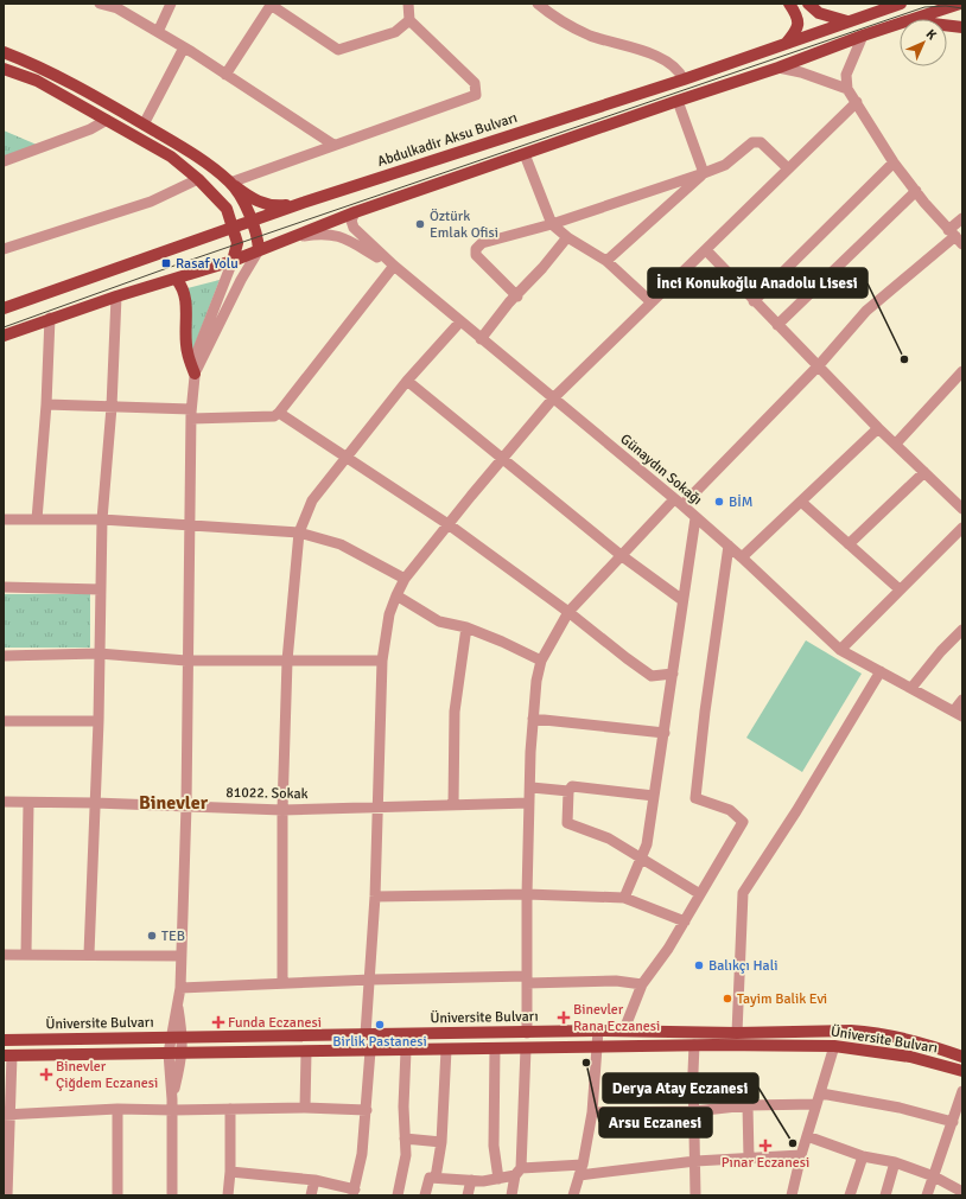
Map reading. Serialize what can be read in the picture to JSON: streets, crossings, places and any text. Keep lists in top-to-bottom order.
{
  "streets": {
    "main road": ["Abdulkadir Aksu Bulvarı", "Üniversite Bulvarı"],
    "street": ["Günaydın Sokağı", "81022. Sokak"]
  },
  "districts": ["Binevler"],
  "places": {
    "other": [
      "Öztürk Emlak Ofisi",
      "İnci Konukoğlu Anadolu Lisesi",
      "BİM",
      "TEB",
      "Balıkçı Hali",
      "Tayim Balik Evi",
      "Birlik Pastanesi",
      "Arsu Eczanesi",
      "Derya Atay Eczanesi"
    ],
    "transit": ["Rasaf Yolu"],
    "health": [
      "Binevler Rana Eczanesi",
      "Funda Eczanesi",
      "Binevler Çiğdem Eczanesi",
      "Pınar Eczanesi"
    ]
  },
  "north": "top right"
}
